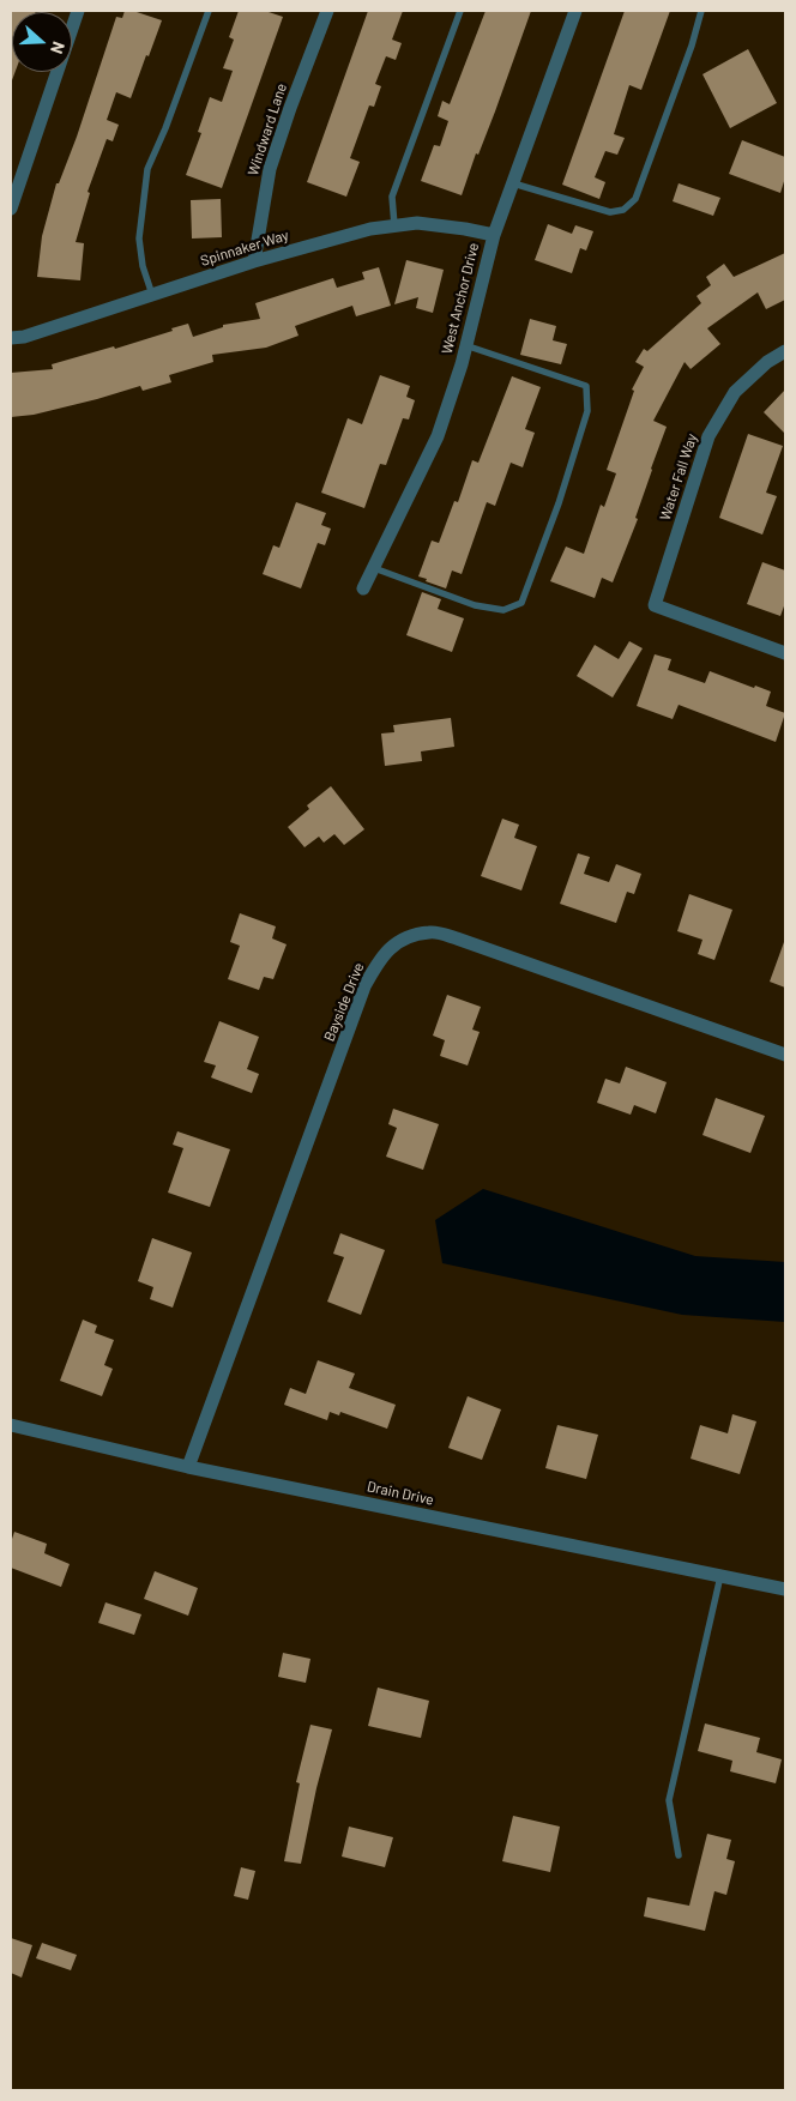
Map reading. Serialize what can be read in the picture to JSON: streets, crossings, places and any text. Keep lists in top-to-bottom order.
{
  "streets": {
    "street": [
      "Windward Lane",
      "Spinnaker Way",
      "West Anchor Drive",
      "Water Fall Way",
      "Bayside Drive",
      "Drain Drive"
    ]
  },
  "crossings": [
    ["Windward Lane", "Spinnaker Way"],
    ["Spinnaker Way", "West Anchor Drive"],
    ["Bayside Drive", "Drain Drive"]
  ],
  "north": "right"
}
